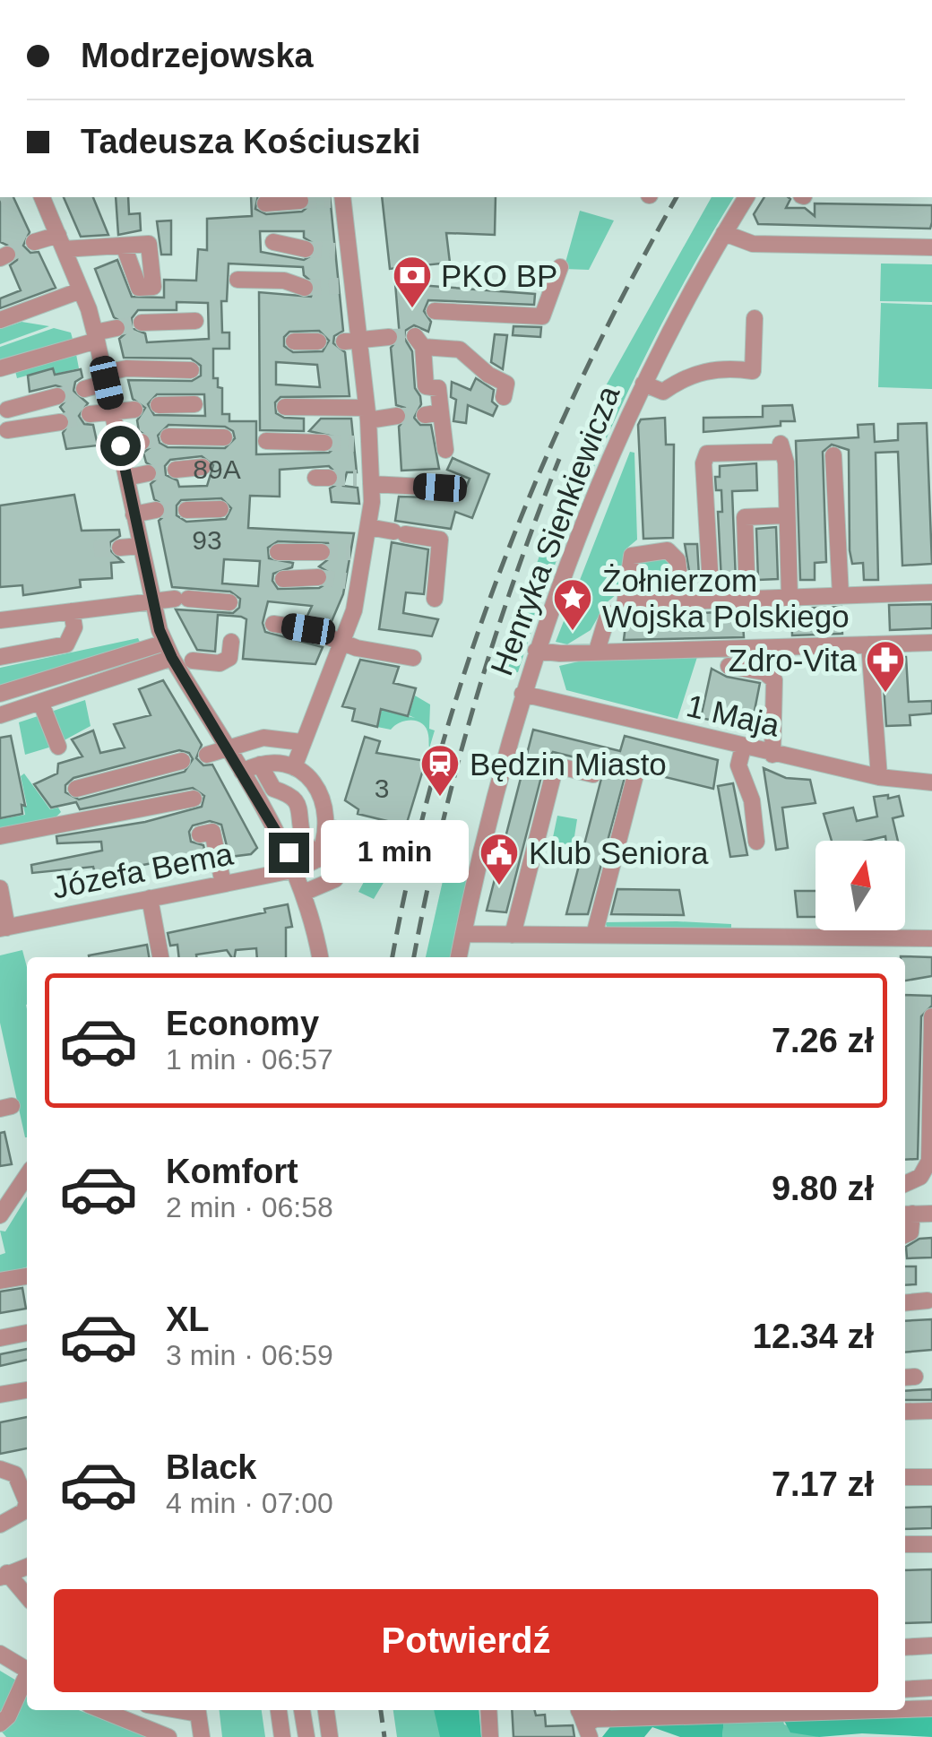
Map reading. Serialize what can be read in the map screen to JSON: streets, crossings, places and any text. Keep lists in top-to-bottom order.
{
  "streets": {
    "street": ["Henryka Sienkiewicza", "1 Maja", "Józefa Bema"]
  },
  "crossings": [
    ["Henryka Sienkiewicza", "1 Maja"]
  ],
  "places": {
    "bank": ["PKO BP"],
    "place": ["Żołnierzom Wojska Polskiego"],
    "pharmacy": ["Zdro-Vita"],
    "station": ["Będzin Miasto"],
    "public building": ["Klub Seniora"]
  },
  "house_numbers": ["89A", "93", "3"],
  "north": "top",
  "page": {
    "banner": ["Modrzejowska", "Tadeusza Kościuszki"],
    "bubble": "1 min",
    "list": [
      {
        "name": "Economy",
        "note": "1 min · 06:57",
        "value": "7.26 zł"
      },
      {
        "name": "Komfort",
        "note": "2 min · 06:58",
        "value": "9.80 zł"
      },
      {
        "name": "XL",
        "note": "3 min · 06:59",
        "value": "12.34 zł"
      },
      {
        "name": "Black",
        "note": "4 min · 07:00",
        "value": "7.17 zł"
      }
    ],
    "buttons": "Potwierdź"
  }
}
